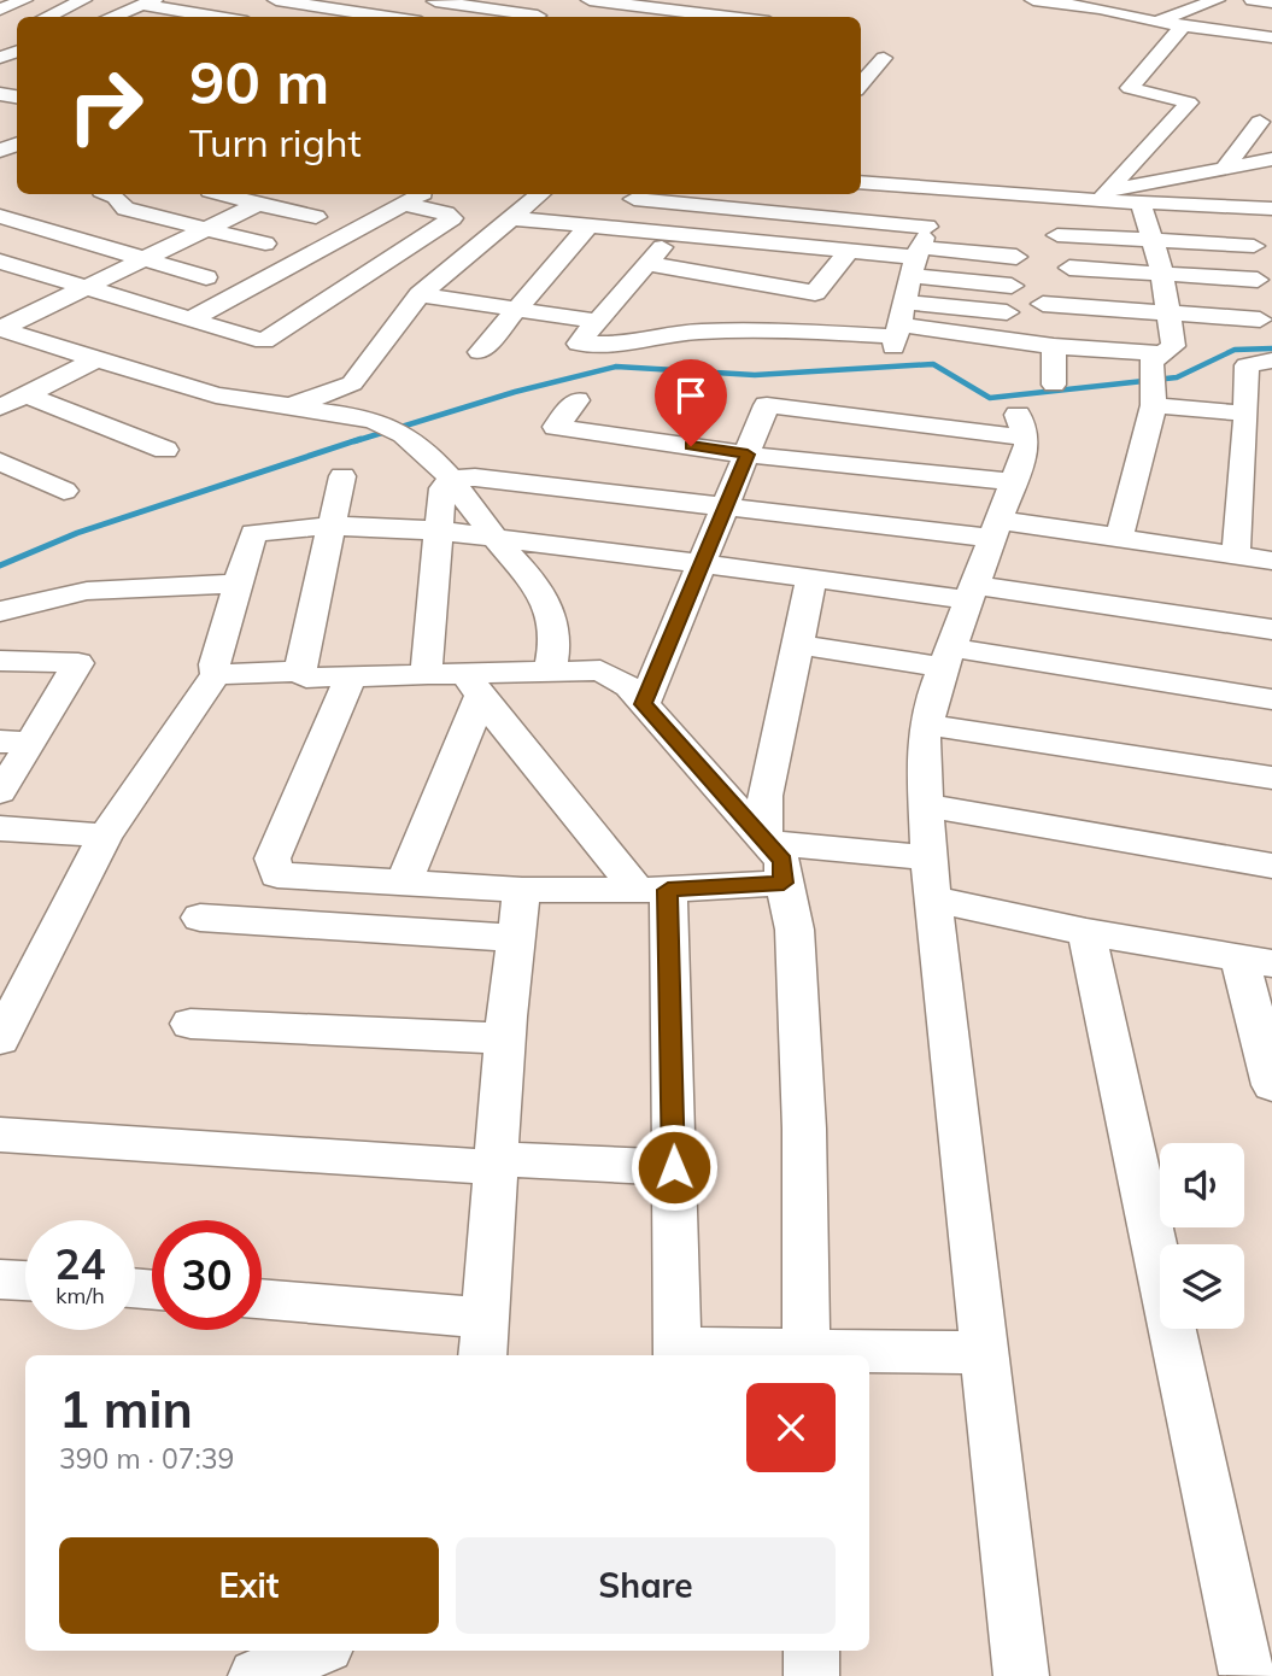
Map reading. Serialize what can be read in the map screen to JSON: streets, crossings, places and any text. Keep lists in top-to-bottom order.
{
  "page": {
    "turn": ["90 m", "Turn right"],
    "speed": "24 km/h",
    "limit": "30",
    "heading": ["1 min", "390 m · 07:39"],
    "buttons": ["Exit", "Share"]
  }
}
